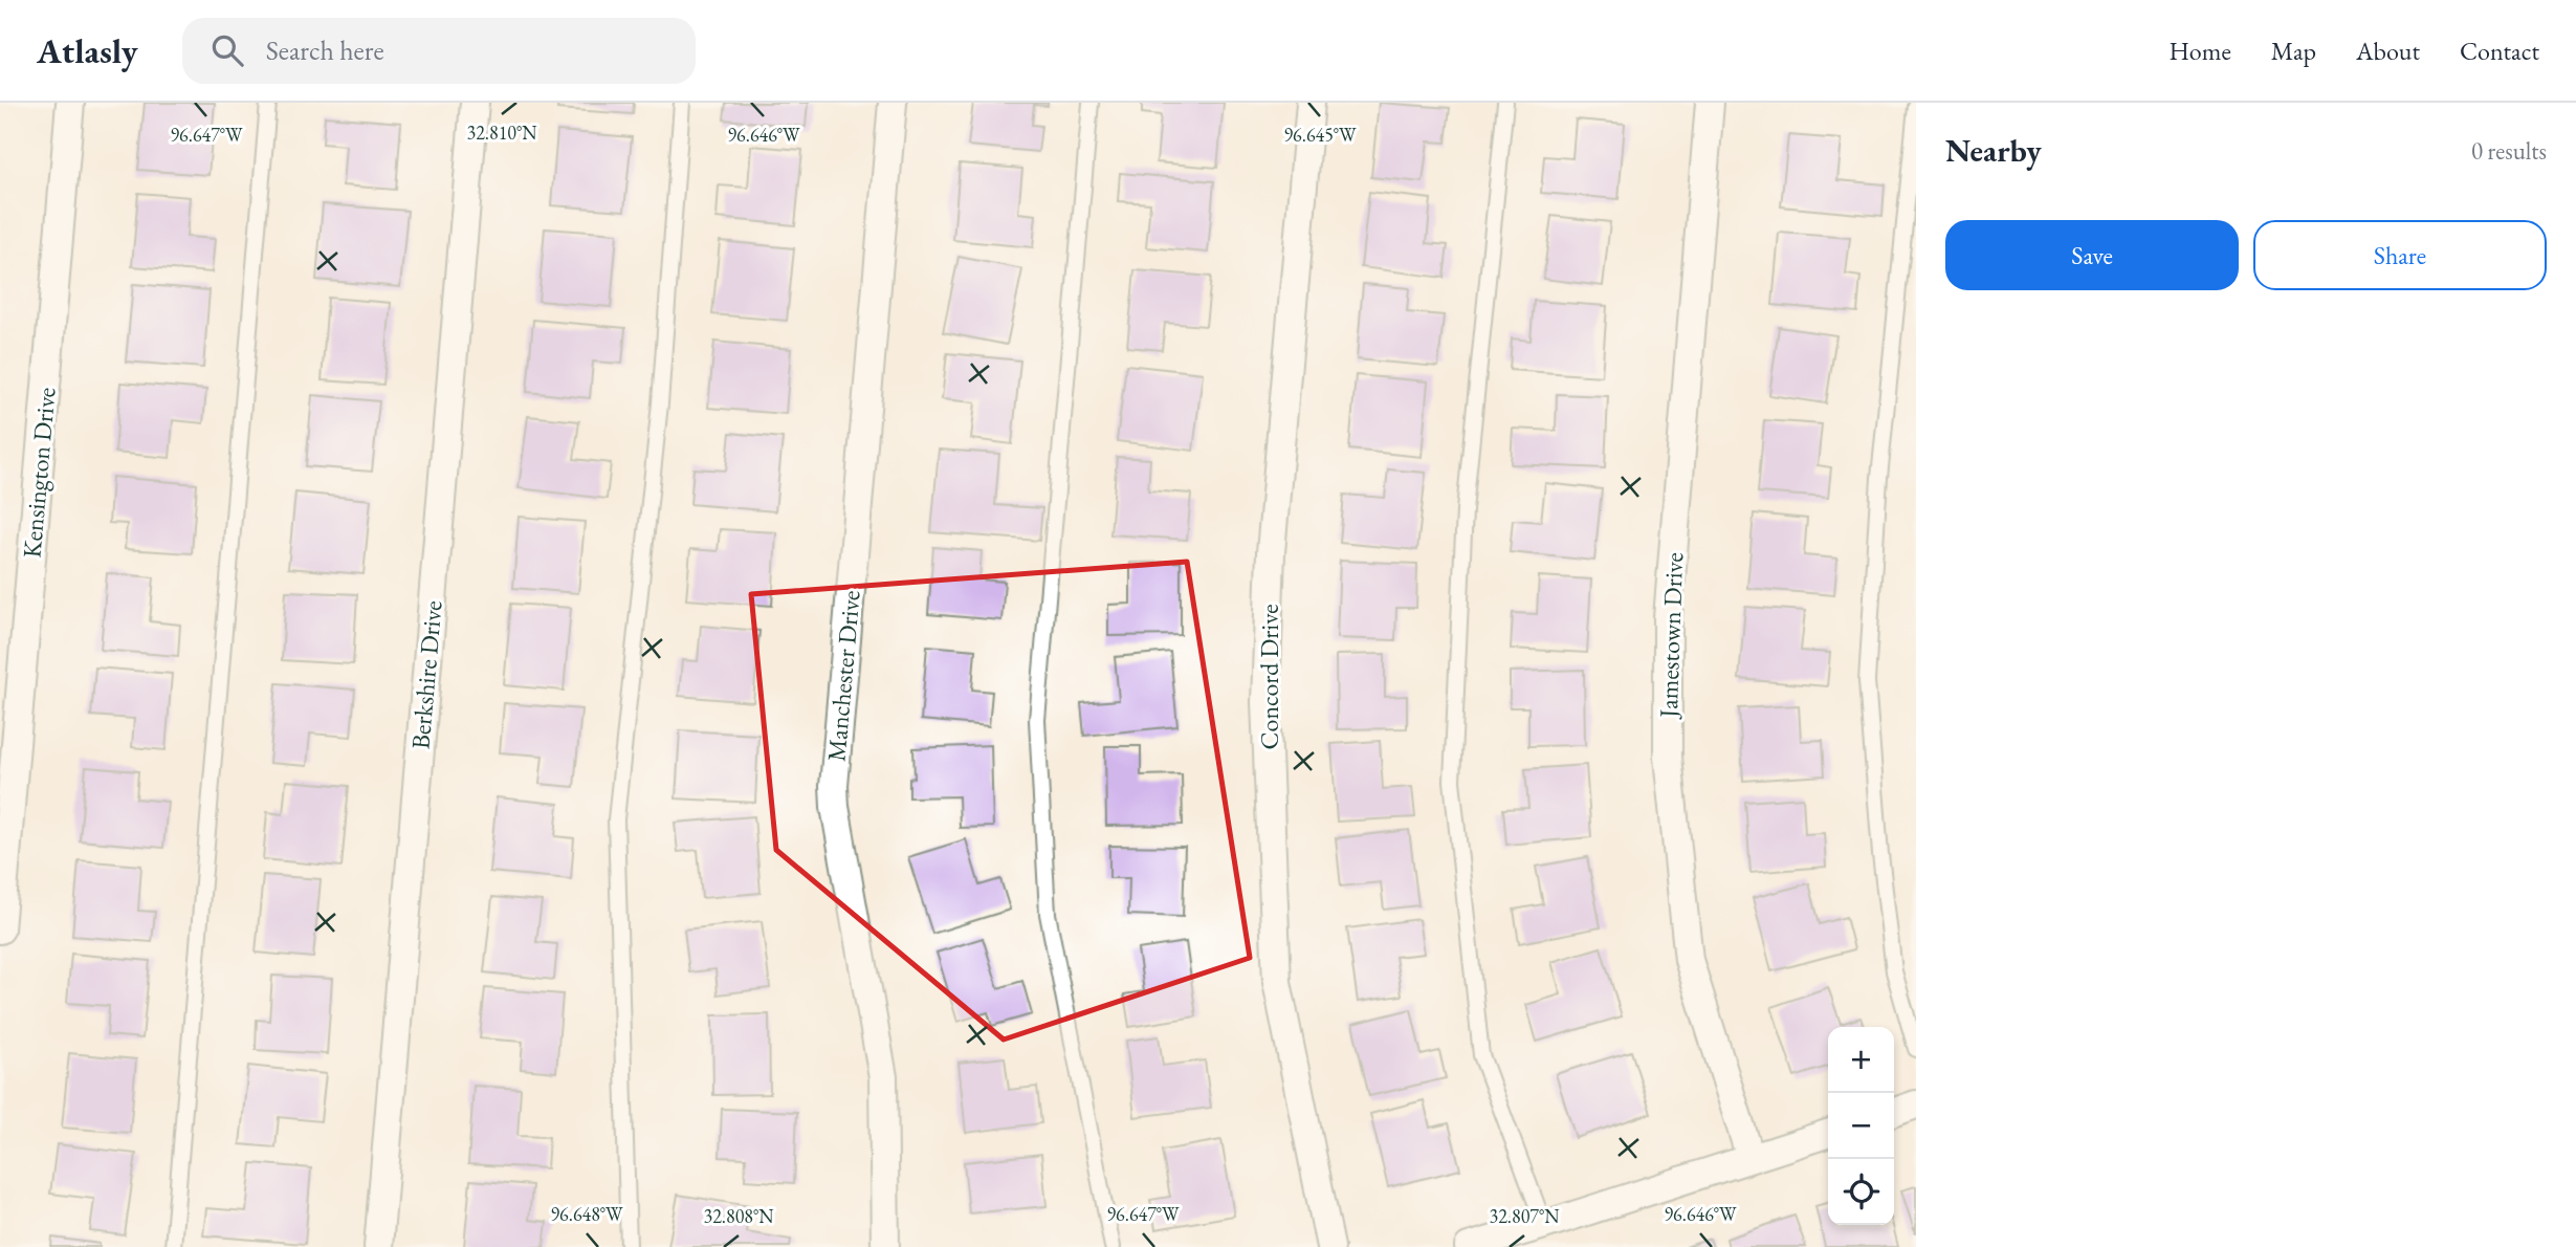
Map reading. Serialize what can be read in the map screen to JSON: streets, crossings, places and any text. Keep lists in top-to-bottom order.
{
  "streets": {
    "street": [
      "Kensington Drive",
      "Jamestown Drive",
      "Berkshire Drive",
      "Manchester Drive",
      "Concord Drive"
    ]
  },
  "page": {
    "header": "Atlasly",
    "search": "Search here",
    "nav": [
      "Home",
      "Map",
      "About",
      "Contact"
    ],
    "heading": ["Nearby", "0 results"],
    "buttons": ["Save", "Share"],
    "map_buttons": ["+", "−"]
  },
  "coordinates": [
    "32.810°N",
    "96.647°W",
    "96.646°W",
    "96.645°W",
    "96.648°W",
    "32.808°N",
    "32.807°N"
  ]
}
